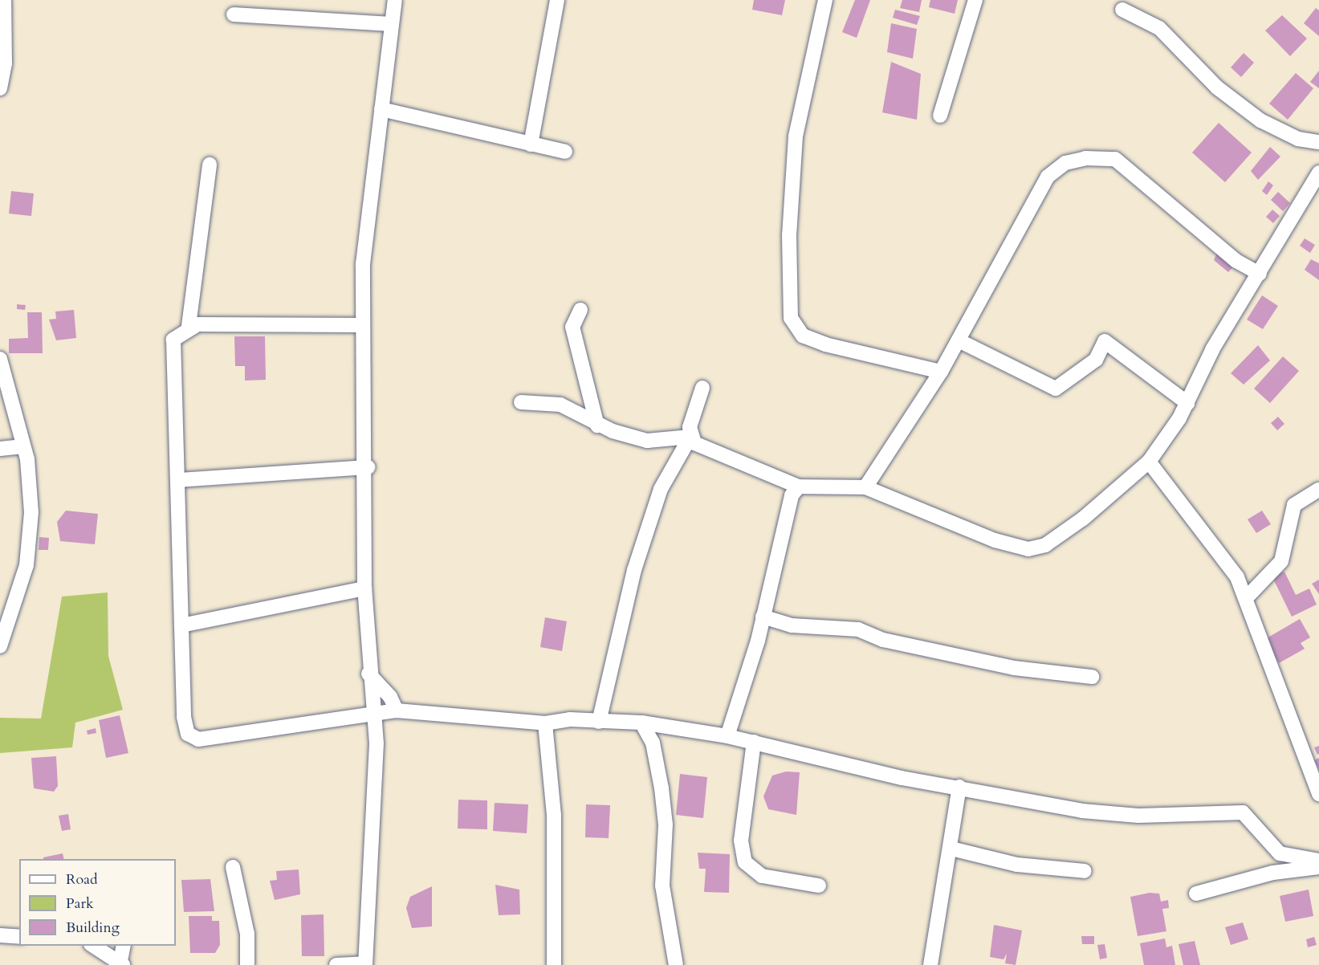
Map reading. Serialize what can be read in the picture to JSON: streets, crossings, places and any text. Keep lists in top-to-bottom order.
{
  "legend": ["Road", "Park", "Building"]
}
